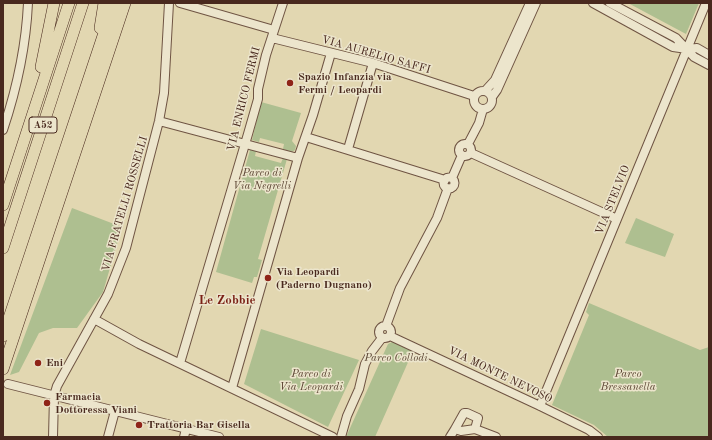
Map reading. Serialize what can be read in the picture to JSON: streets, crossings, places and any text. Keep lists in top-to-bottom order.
{
  "streets": {
    "highway": ["A52"],
    "street": [
      "VIA AURELIO SAFFI",
      "VIA ENRICO FERMI",
      "VIA STELVIO",
      "VIA FRATELLI ROSSELLI",
      "VIA MONTE NEVOSO"
    ]
  },
  "crossings": [
    ["VIA AURELIO SAFFI", "VIA ENRICO FERMI"],
    ["VIA STELVIO", "VIA MONTE NEVOSO"]
  ],
  "districts": ["Le Zobbie"],
  "parks": [
    "Parco di Via Negrelli",
    "Parco Collodi",
    "Parco di Via Leopardi",
    "Parco Bressanella"
  ],
  "places": [
    "Spazio Infanzia via Fermi / Leopardi",
    "Via Leopardi (Paderno Dugnano)",
    "Eni",
    "Farmacia Dottoressa Viani",
    "Trattoria Bar Gisella"
  ]
}
